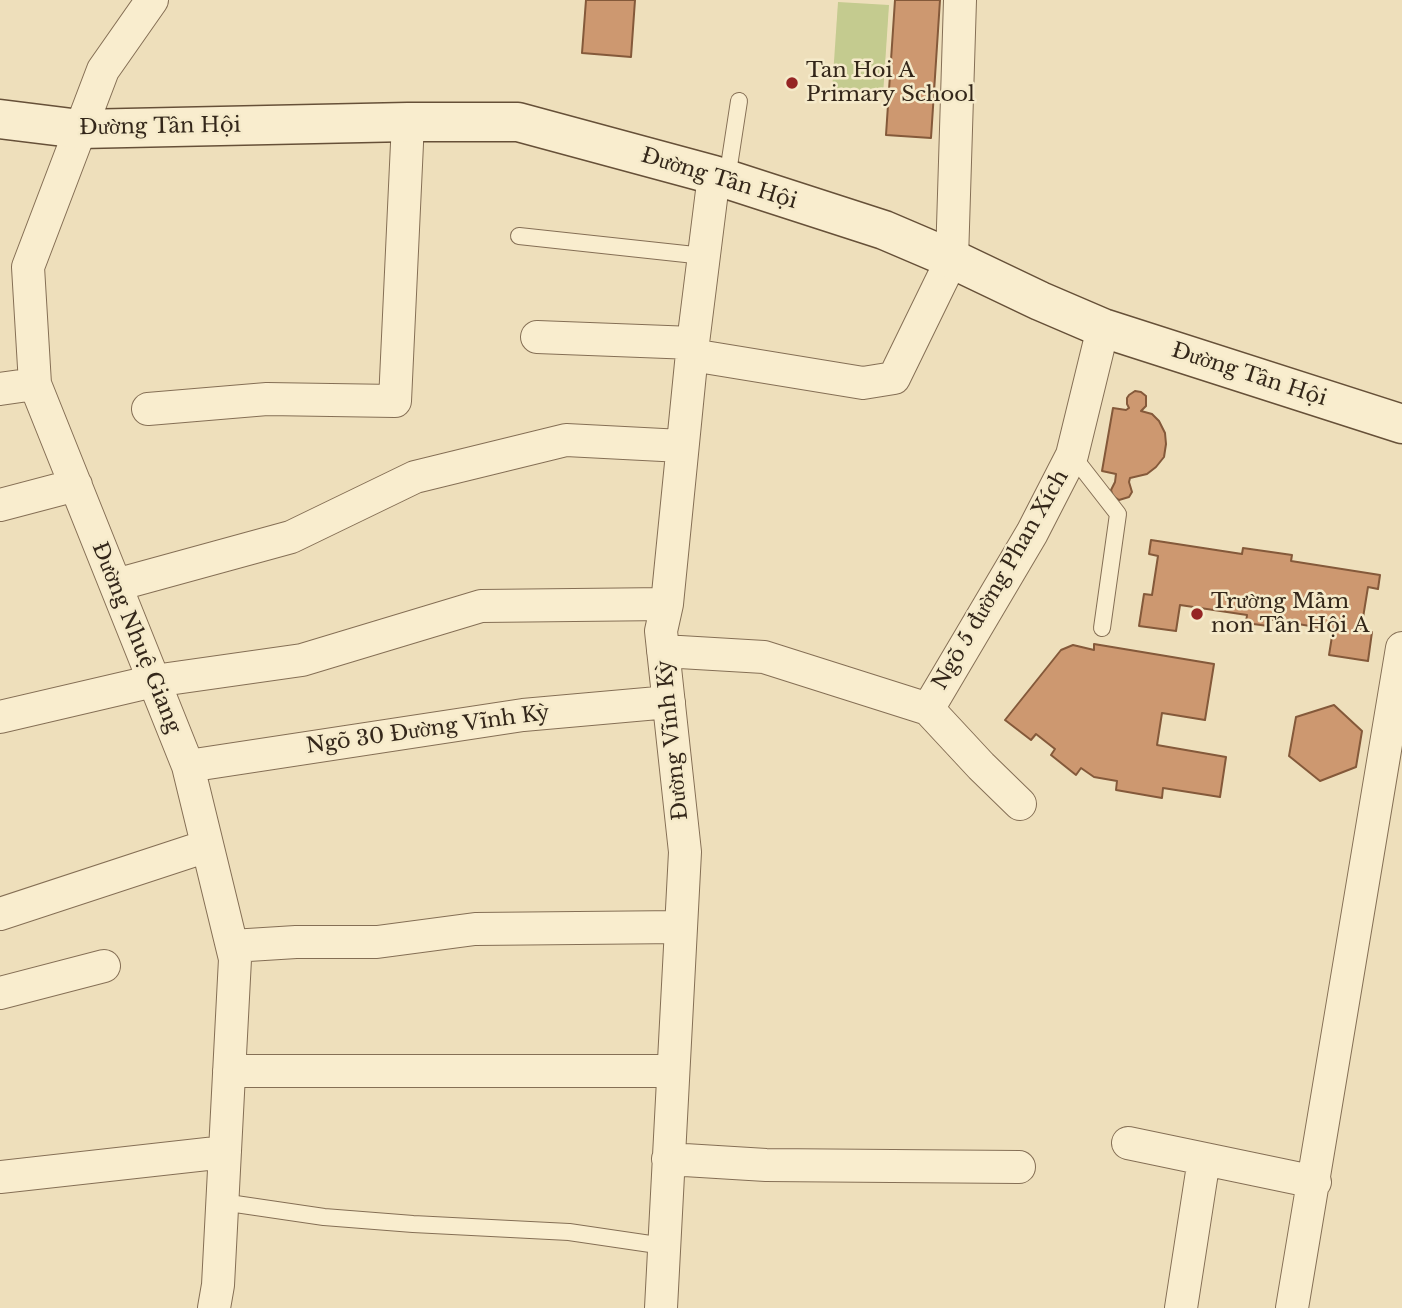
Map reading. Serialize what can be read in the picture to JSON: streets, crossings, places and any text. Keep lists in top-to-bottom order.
{
  "streets": {
    "street": [
      "Đường Tân Hội",
      "Ngõ 5 đường Phan Xích",
      "Đường Nhuệ Giang",
      "Ngõ 30 Đường Vĩnh Kỳ",
      "Đường Vĩnh Kỳ"
    ]
  },
  "crossings": [
    ["Đường Tân Hội", "Ngõ 5 đường Phan Xích"],
    ["Đường Tân Hội", "Đường Nhuệ Giang"],
    ["Đường Tân Hội", "Đường Vĩnh Kỳ"],
    ["Ngõ 5 đường Phan Xích", "Đường Vĩnh Kỳ"],
    ["Đường Nhuệ Giang", "Ngõ 30 Đường Vĩnh Kỳ"],
    ["Ngõ 30 Đường Vĩnh Kỳ", "Đường Vĩnh Kỳ"]
  ],
  "places": ["Tan Hoi A Primary School", "Trường Mầm non Tân Hội A"]
}
